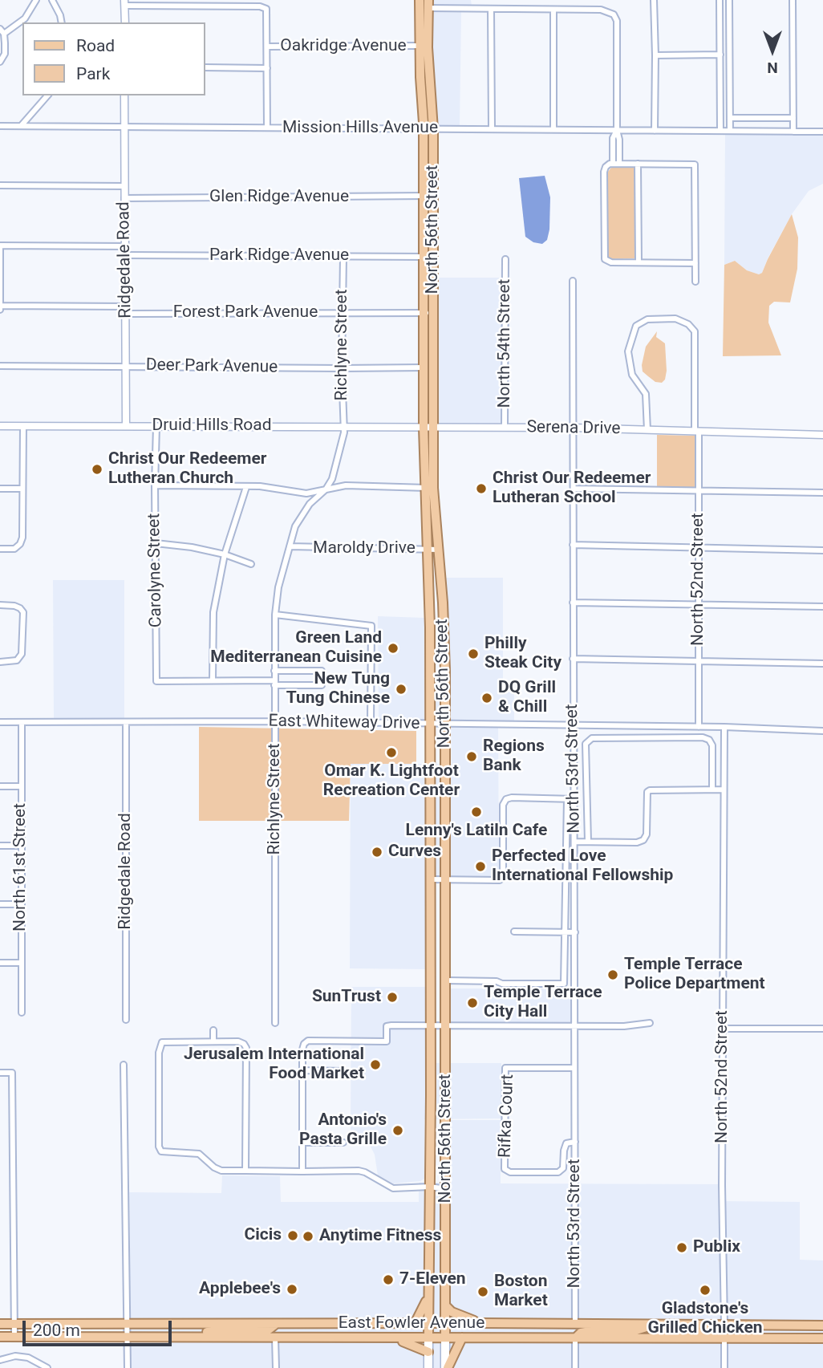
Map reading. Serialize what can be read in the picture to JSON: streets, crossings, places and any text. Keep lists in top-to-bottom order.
{
  "streets": {
    "main road": ["North 56th Street", "East Fowler Avenue"],
    "street": [
      "Oakridge Avenue",
      "Mission Hills Avenue",
      "Glen Ridge Avenue",
      "Park Ridge Avenue",
      "Ridgedale Road",
      "Forest Park Avenue",
      "North 54th Street",
      "Richlyne Street",
      "Deer Park Avenue",
      "Druid Hills Road",
      "Serena Drive",
      "Maroldy Drive",
      "Carolyne Street",
      "North 52nd Street",
      "East Whiteway Drive",
      "North 53rd Street",
      "North 61st Street",
      "Rifka Court"
    ]
  },
  "crossings": [
    ["Oakridge Avenue", "North 56th Street"],
    ["Mission Hills Avenue", "North 56th Street"],
    ["Mission Hills Avenue", "Ridgedale Road"],
    ["Glen Ridge Avenue", "North 56th Street"],
    ["Glen Ridge Avenue", "Ridgedale Road"],
    ["North 56th Street", "Park Ridge Avenue"],
    ["North 56th Street", "Forest Park Avenue"],
    ["North 56th Street", "Deer Park Avenue"],
    ["North 56th Street", "Druid Hills Road"],
    ["North 56th Street", "Serena Drive"],
    ["North 56th Street", "Maroldy Drive"],
    ["North 56th Street", "East Whiteway Drive"],
    ["North 56th Street", "East Fowler Avenue"],
    ["Park Ridge Avenue", "Ridgedale Road"],
    ["Park Ridge Avenue", "Richlyne Street"],
    ["Ridgedale Road", "Forest Park Avenue"],
    ["Ridgedale Road", "Deer Park Avenue"],
    ["Ridgedale Road", "Druid Hills Road"],
    ["Ridgedale Road", "East Whiteway Drive"],
    ["Forest Park Avenue", "Richlyne Street"],
    ["North 54th Street", "Serena Drive"],
    ["Richlyne Street", "Deer Park Avenue"],
    ["Richlyne Street", "Druid Hills Road"],
    ["Richlyne Street", "Maroldy Drive"],
    ["Richlyne Street", "East Whiteway Drive"],
    ["Druid Hills Road", "Serena Drive"],
    ["Druid Hills Road", "Carolyne Street"],
    ["Serena Drive", "North 52nd Street"],
    ["Serena Drive", "North 53rd Street"],
    ["North 52nd Street", "East Whiteway Drive"],
    ["North 52nd Street", "East Fowler Avenue"],
    ["East Whiteway Drive", "North 53rd Street"],
    ["East Whiteway Drive", "North 61st Street"],
    ["North 53rd Street", "Rifka Court"],
    ["North 53rd Street", "East Fowler Avenue"]
  ],
  "places": [
    "Christ Our Redeemer Lutheran Church",
    "Christ Our Redeemer Lutheran School",
    "Green Land Mediterranean Cuisine",
    "Philly Steak City",
    "New Tung Tung Chinese",
    "DQ Grill & Chill",
    "Omar K. Lightfoot Recreation Center",
    "Regions Bank",
    "Lenny's Latiln Cafe",
    "Curves",
    "Perfected Love International Fellowship",
    "Temple Terrace Police Department",
    "SunTrust",
    "Temple Terrace City Hall",
    "Jerusalem International Food Market",
    "Antonio's Pasta Grille",
    "Cicis",
    "Anytime Fitness",
    "Publix",
    "7-Eleven",
    "Applebee's",
    "Gladstone's Grilled Chicken",
    "Boston Market"
  ],
  "legend": ["Road", "Park"],
  "scale_bar": "200 m",
  "north": "bottom"
}
